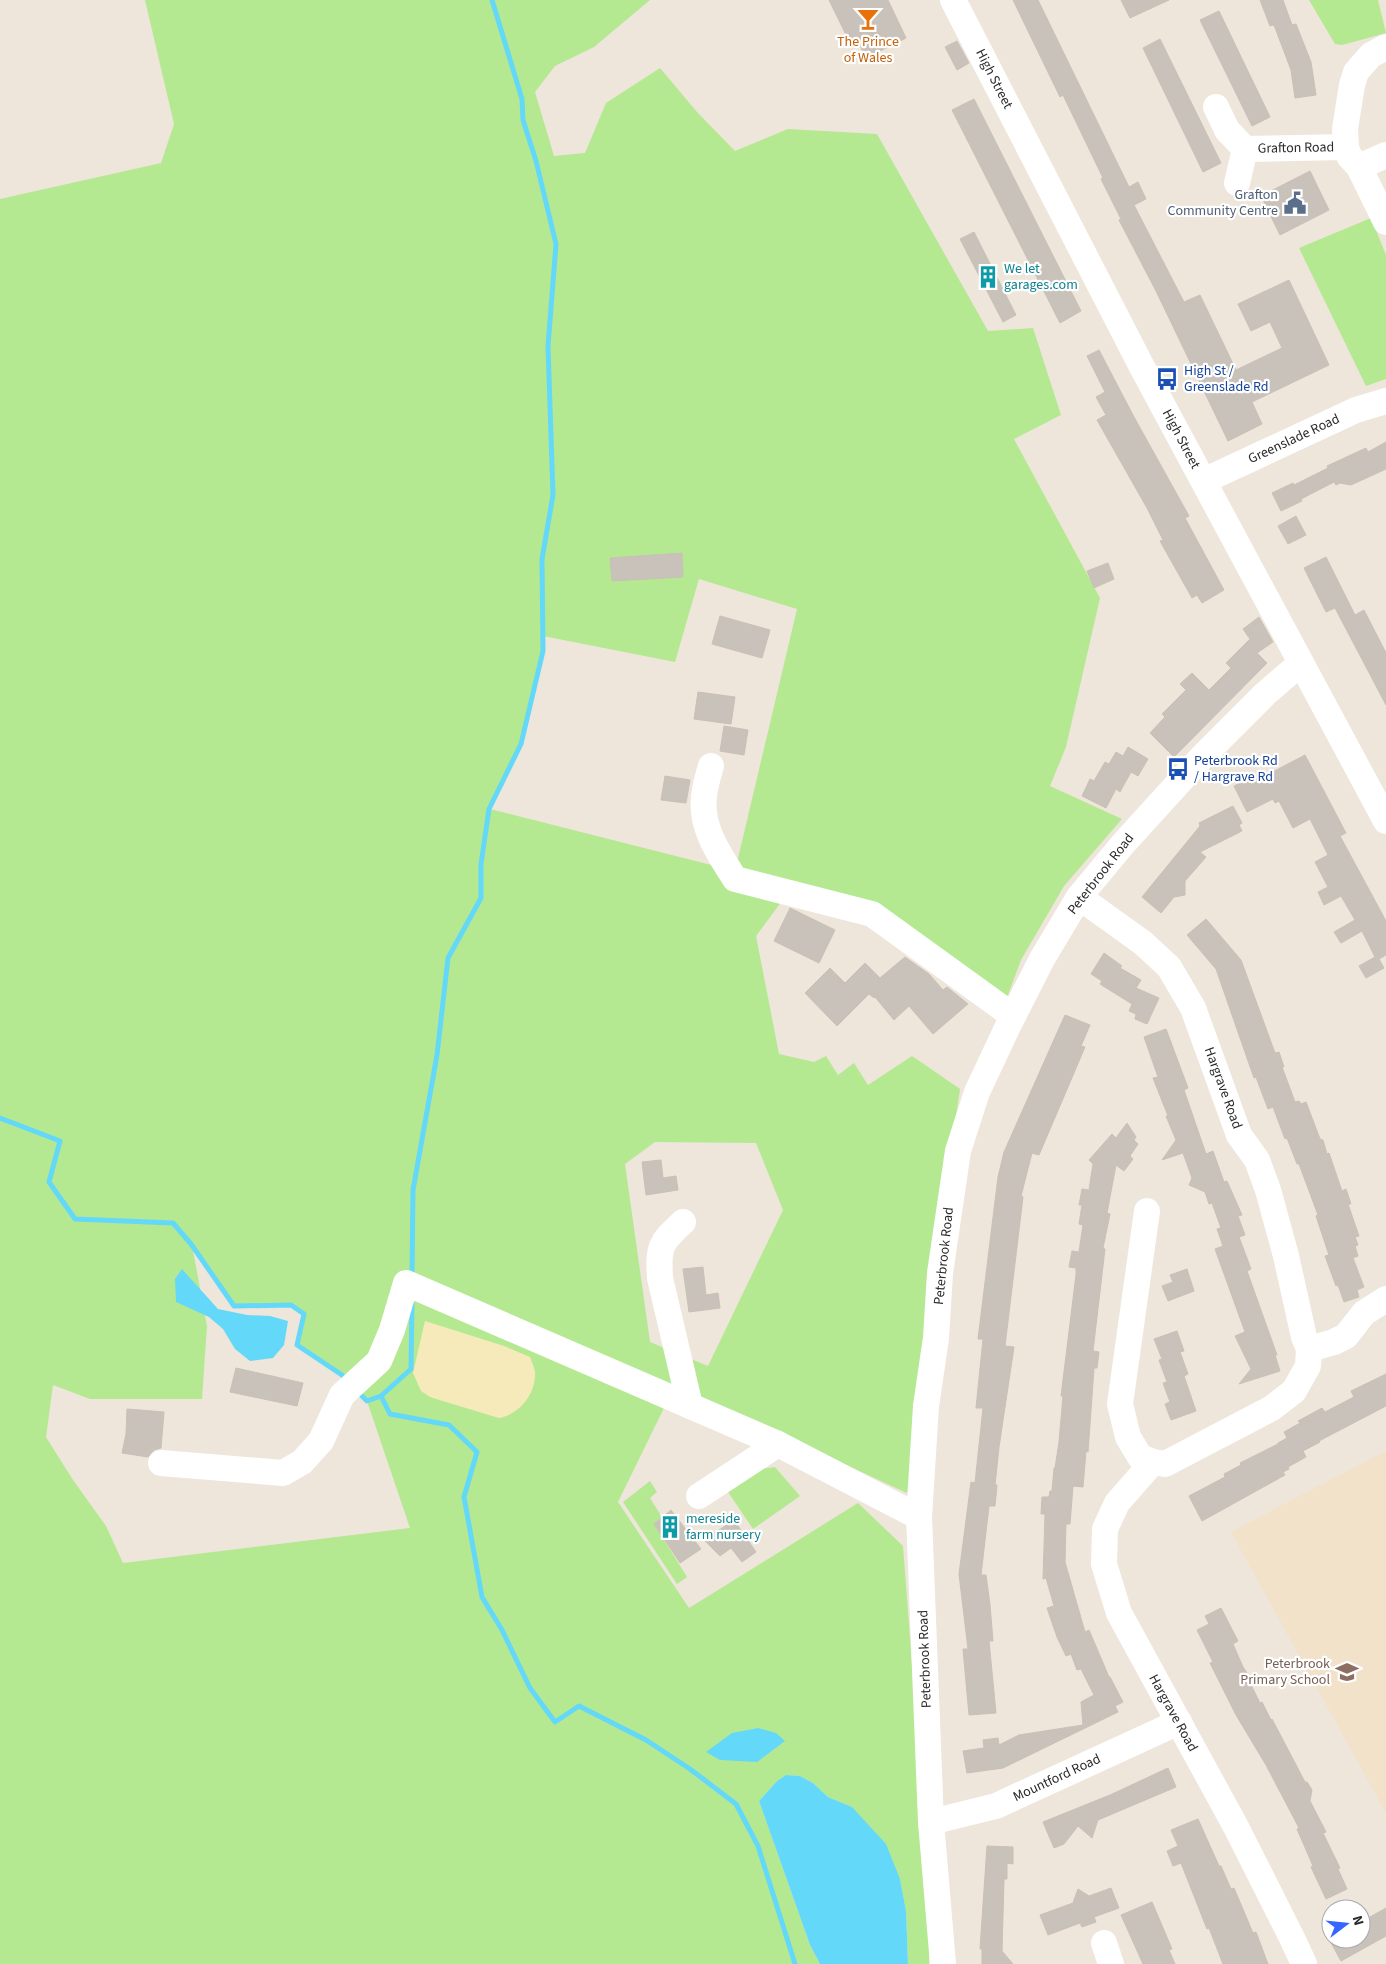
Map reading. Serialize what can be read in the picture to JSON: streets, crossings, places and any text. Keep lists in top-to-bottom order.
{
  "streets": {
    "street": [
      "High Street",
      "Grafton Road",
      "Greenslade Road",
      "Peterbrook Road",
      "Hargrave Road",
      "Mountford Road"
    ]
  },
  "crossings": [
    ["High Street", "Greenslade Road"],
    ["High Street", "Peterbrook Road"],
    ["Peterbrook Road", "Hargrave Road"],
    ["Peterbrook Road", "Mountford Road"],
    ["Hargrave Road", "Mountford Road"]
  ],
  "places": {
    "bar": ["The Prince of Wales"],
    "public building": ["Grafton Community Centre"],
    "building": ["We let garages.com", "mereside farm nursery"],
    "bus stop": ["High St / Greenslade Rd", "Peterbrook Rd / Hargrave Rd"],
    "school or university": ["Peterbrook Primary School"]
  },
  "north": "right"
}
